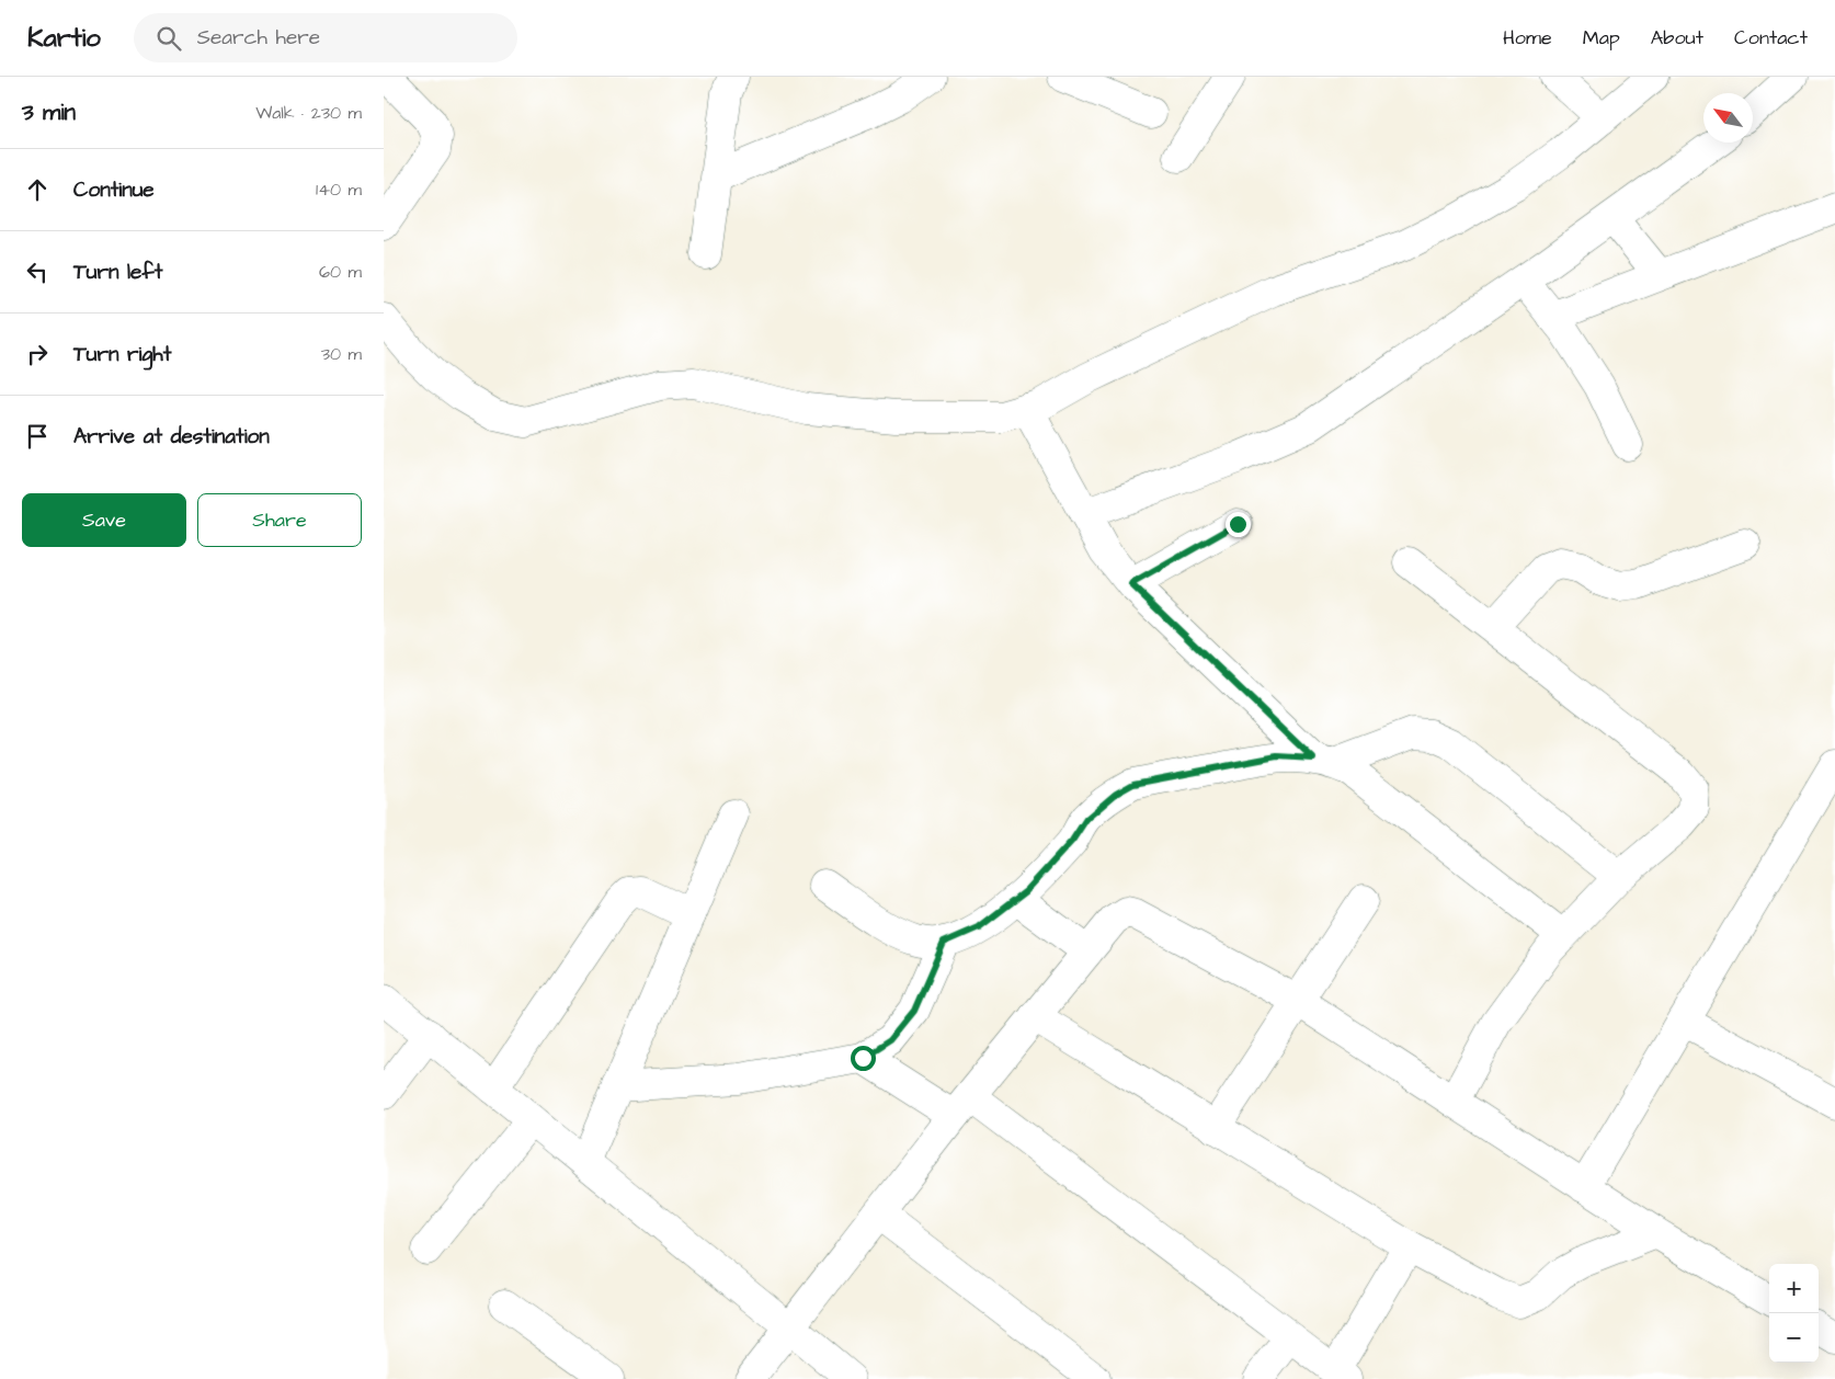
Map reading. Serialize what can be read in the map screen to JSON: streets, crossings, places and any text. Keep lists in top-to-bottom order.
{
  "north": "top left",
  "page": {
    "header": "Kartio",
    "search": "Search here",
    "nav": [
      "Home",
      "Map",
      "About",
      "Contact"
    ],
    "heading": ["3 min", "Walk · 230 m"],
    "list": [
      ["Continue", "140 m"],
      ["Turn left", "60 m"],
      ["Turn right", "30 m"],
      "Arrive at destination"
    ],
    "buttons": ["Save", "Share"],
    "map_buttons": ["+", "−"]
  }
}
